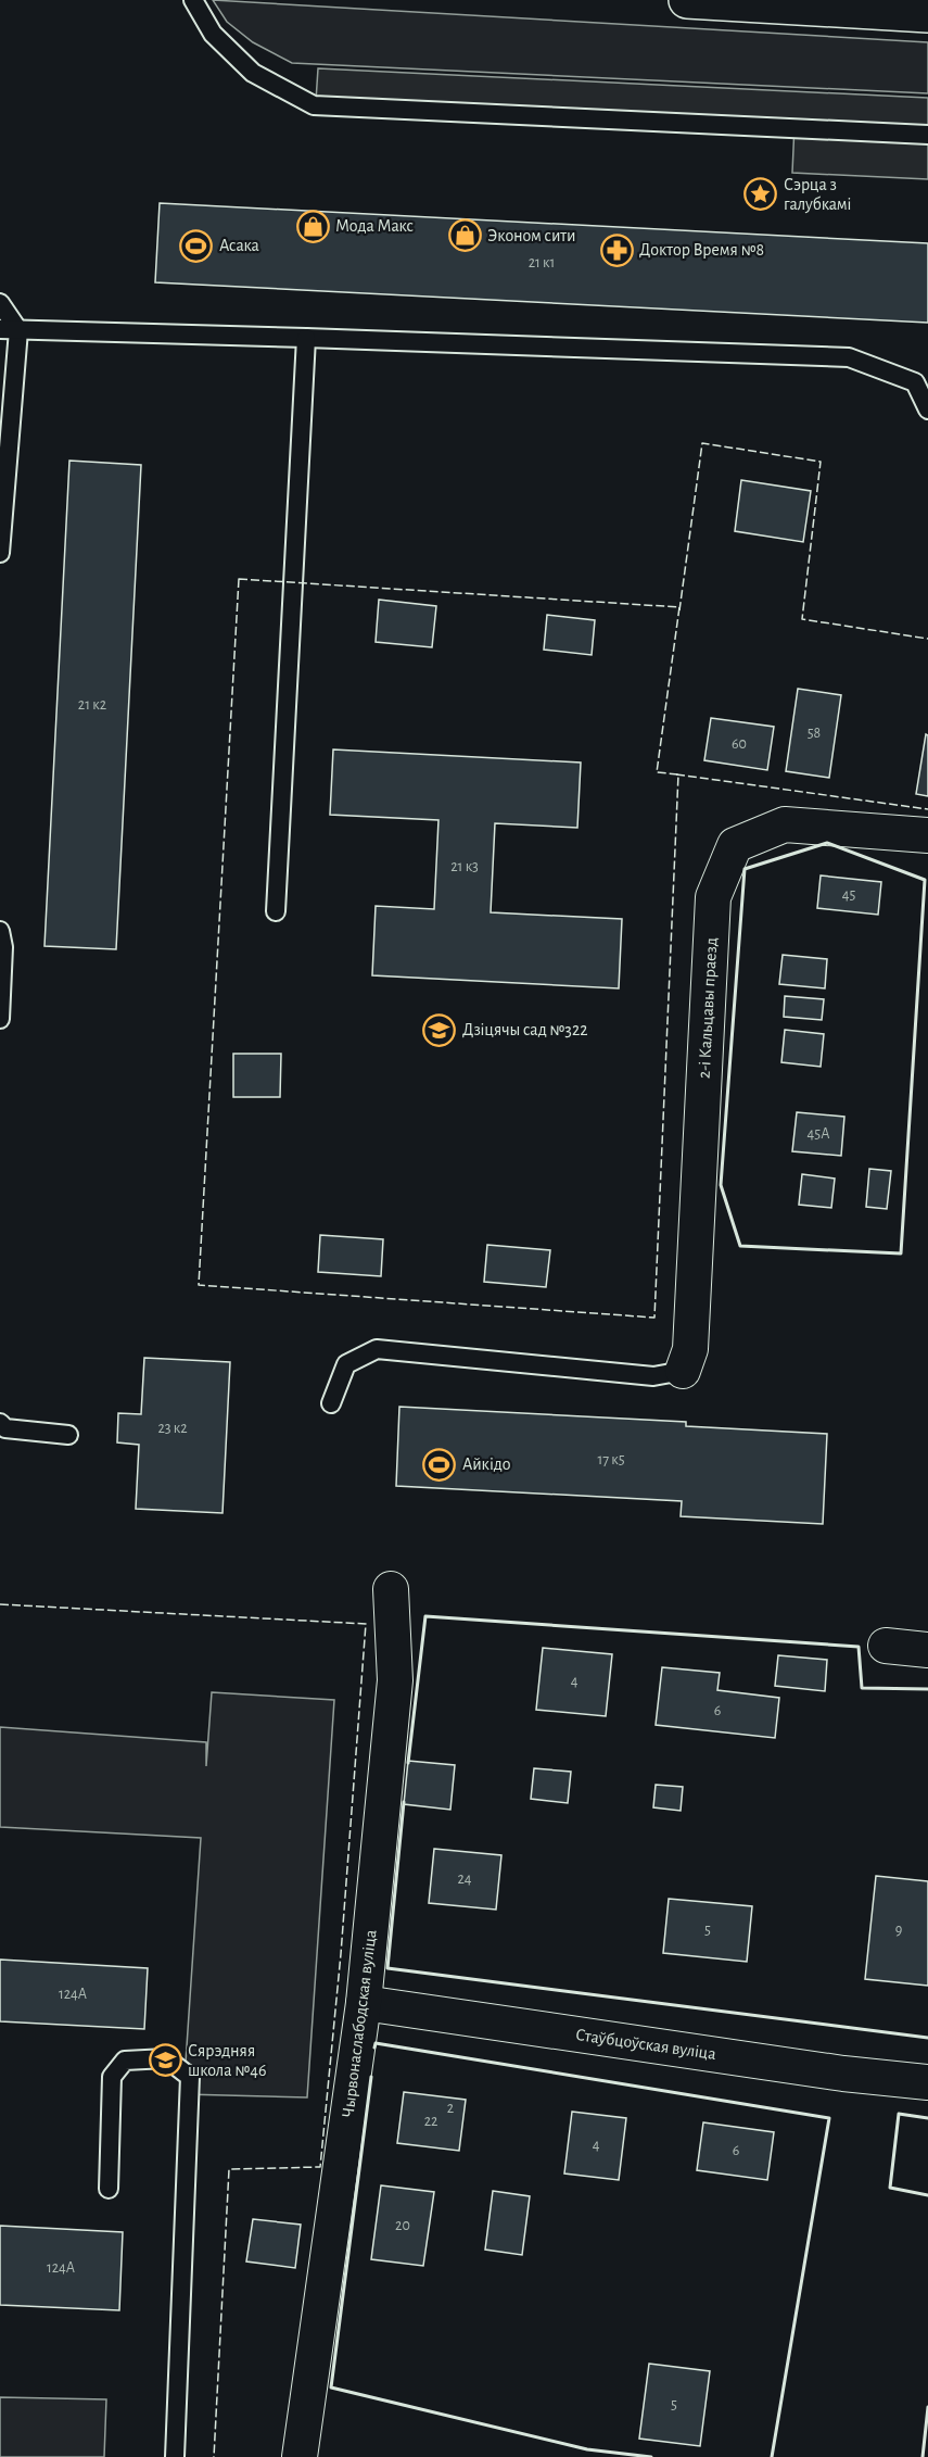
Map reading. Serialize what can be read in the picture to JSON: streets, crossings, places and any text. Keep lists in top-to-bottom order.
{
  "streets": {
    "street": ["2-і Кальцавы праезд", "Чырвонаслабодская вуліца", "Стаўбцоўская вуліца"]
  },
  "crossings": [
    ["Чырвонаслабодская вуліца", "Стаўбцоўская вуліца"]
  ],
  "places": {
    "place": ["Сэрца з галубкамі"],
    "shop": ["Мода Макс", "Эконом сити"],
    "sports": ["Асака", "Айкідо"],
    "pharmacy": ["Доктор Время №8"],
    "school or university": ["Дзіцячы сад №322", "Сярэдняя школа №46"]
  },
  "house_numbers": [
    "21 к1",
    "21 к2",
    "58",
    "60",
    "21 к3",
    "45",
    "45А",
    "23 к2",
    "17 к5",
    "4",
    "6",
    "24",
    "5",
    "9",
    "124А",
    "2",
    "22",
    "4",
    "6",
    "20",
    "124А",
    "5"
  ]
}
